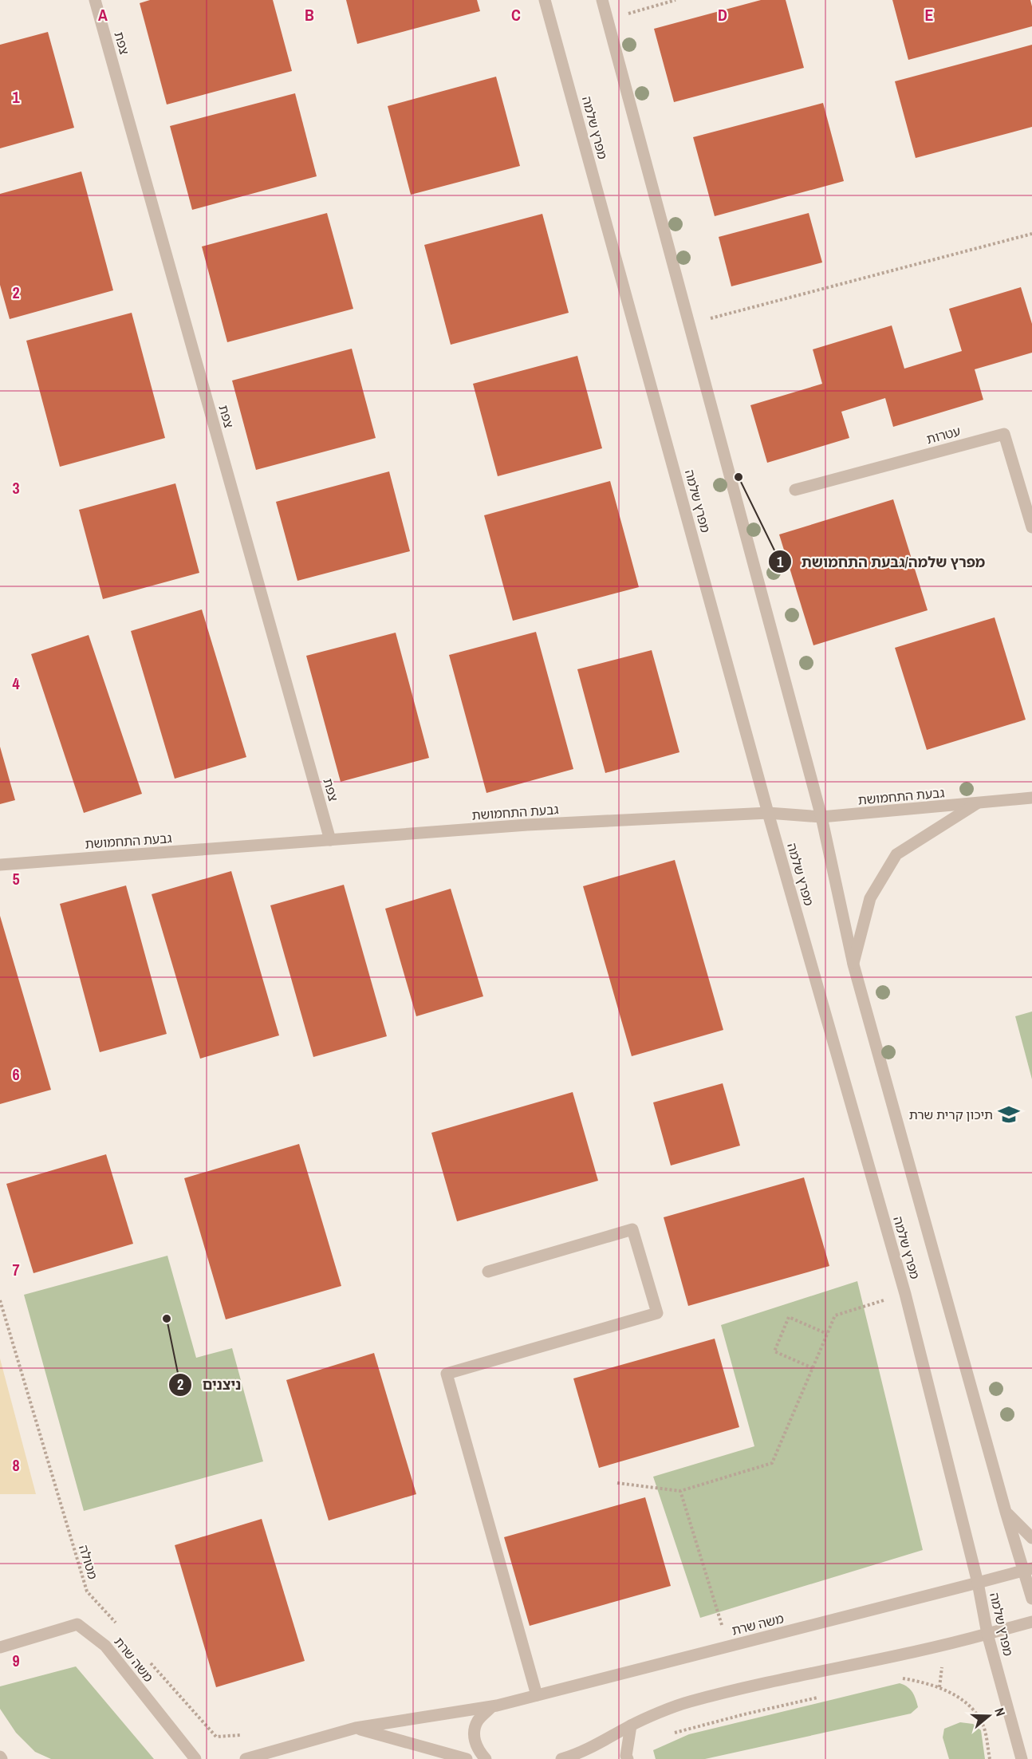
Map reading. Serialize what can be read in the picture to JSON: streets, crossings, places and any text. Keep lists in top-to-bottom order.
{
  "streets": {
    "street": [
      "צפת",
      "מפרץ שלמה",
      "עטרות",
      "גבעת התחמושת",
      "משה שרת"
    ],
    "path": ["מטולה"]
  },
  "crossings": [
    ["צפת", "גבעת התחמושת"],
    ["מפרץ שלמה", "גבעת התחמושת"],
    ["מפרץ שלמה", "משה שרת"]
  ],
  "places": {
    "other": ["מפרץ שלמה/גבעת התחמושת", "ניצנים"],
    "school or university": ["תיכון קרית שרת"]
  },
  "north": "right",
  "grid": {
    "columns": [
      "A",
      "B",
      "C",
      "D",
      "E"
    ],
    "rows": [
      "1",
      "2",
      "3",
      "4",
      "5",
      "6",
      "7",
      "8",
      "9"
    ]
  }
}
